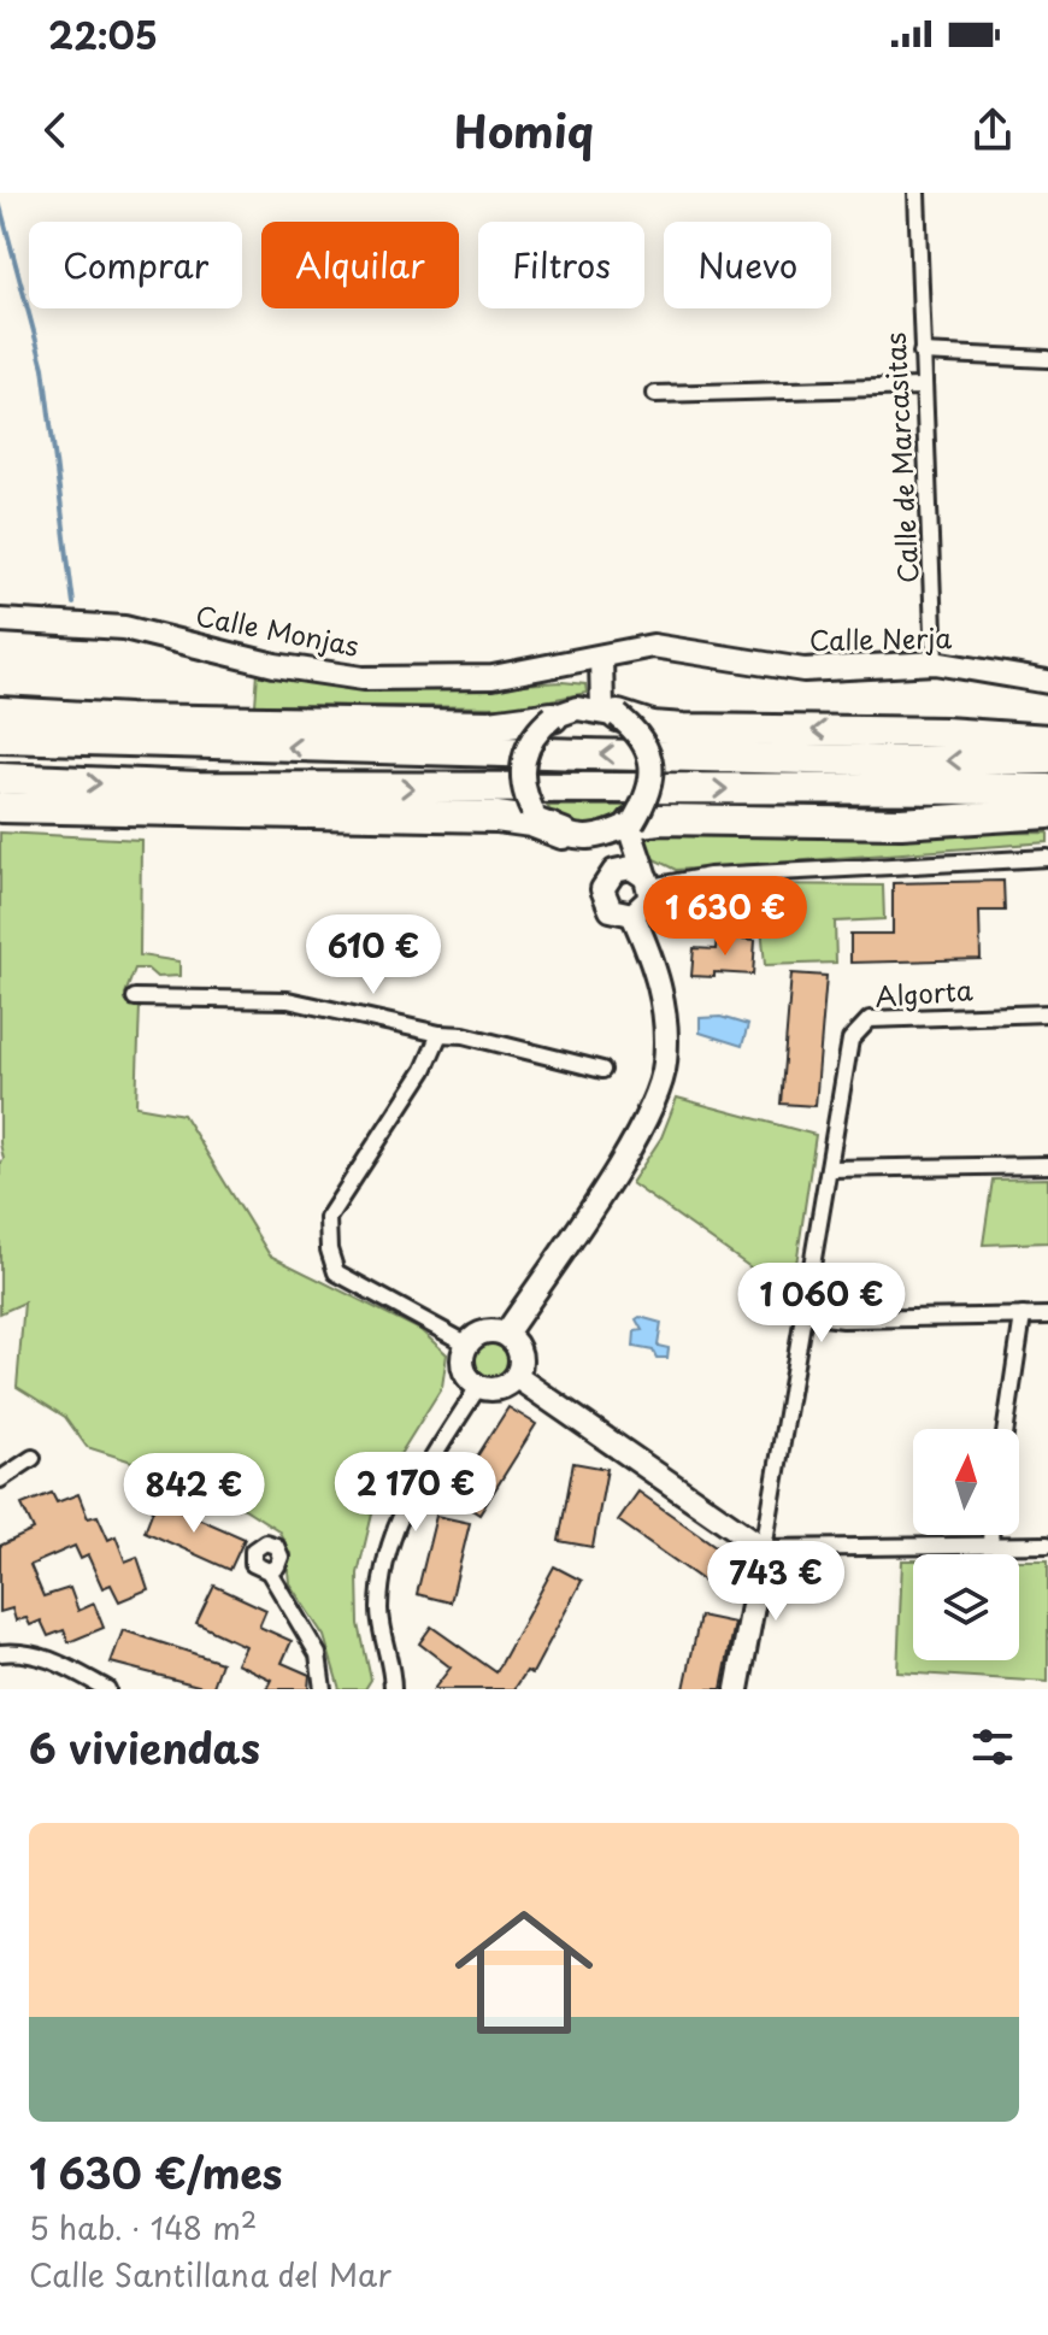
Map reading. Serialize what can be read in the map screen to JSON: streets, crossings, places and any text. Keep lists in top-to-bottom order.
{
  "streets": {
    "street": [
      "Calle de Marcasitas",
      "Calle Monjas",
      "Calle Nerja",
      "Algorta"
    ]
  },
  "crossings": [
    ["Calle de Marcasitas", "Calle Nerja"],
    ["Calle Monjas", "Calle Nerja"]
  ],
  "north": "top",
  "page": {
    "status": "22:05",
    "header": "Homiq",
    "chip": [
      "Comprar",
      "Alquilar",
      "Filtros",
      "Nuevo"
    ],
    "price": [
      "1 630 €",
      "610 €",
      "1 060 €",
      "2 170 €",
      "842 €",
      "743 €"
    ],
    "heading": "6 viviendas",
    "list": [
      {
        "name": "1 630 €/mes",
        "note": "5 hab. · 148 m² · Calle Santillana del Mar"
      }
    ]
  }
}
